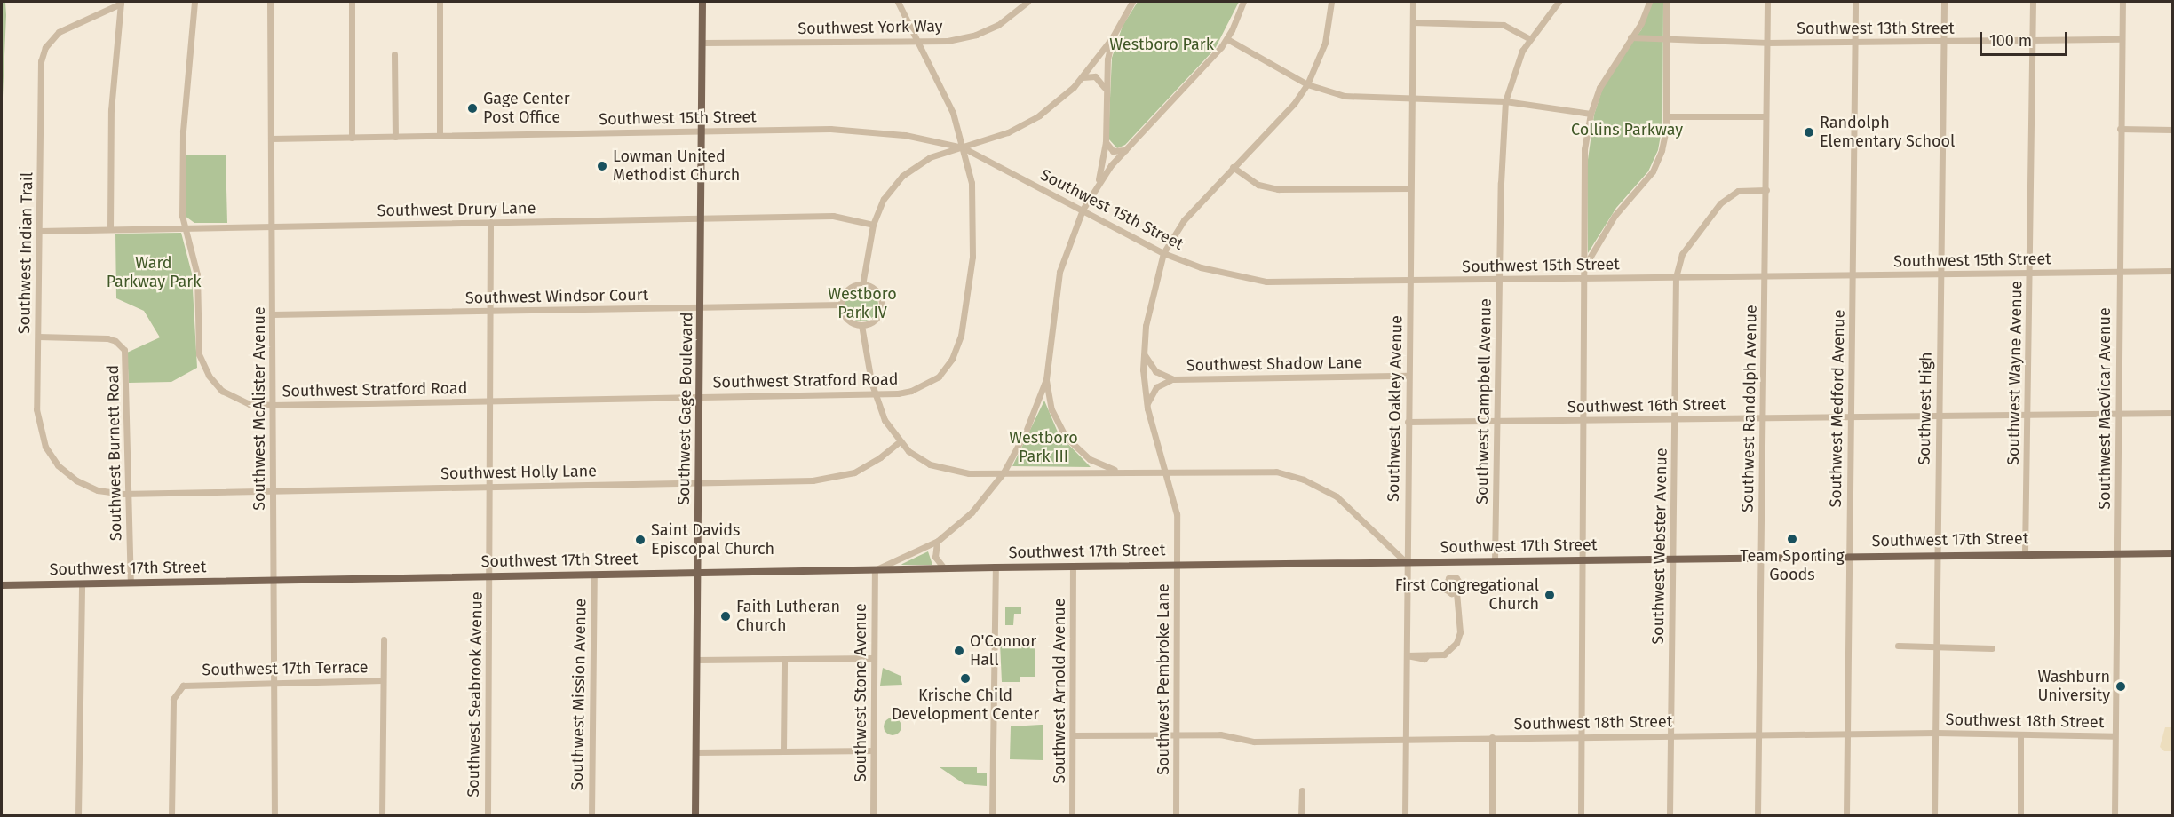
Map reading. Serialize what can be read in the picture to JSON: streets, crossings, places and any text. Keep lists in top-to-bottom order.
{
  "streets": {
    "main road": ["Southwest Gage Boulevard", "Southwest 17th Street"],
    "street": [
      "Southwest York Way",
      "Southwest 13th Street",
      "Southwest 15th Street",
      "Southwest Drury Lane",
      "Southwest Indian Trail",
      "Southwest Windsor Court",
      "Southwest Shadow Lane",
      "Southwest Wayne Avenue",
      "Southwest Stratford Road",
      "Southwest Campbell Avenue",
      "Southwest 16th Street",
      "Southwest McAlister Avenue",
      "Southwest Oakley Avenue",
      "Southwest Randolph Avenue",
      "Southwest Medford Avenue",
      "Southwest High",
      "Southwest MacVicar Avenue",
      "Southwest Burnett Road",
      "Southwest Holly Lane",
      "Southwest Webster Avenue",
      "Southwest 17th Terrace",
      "Southwest Pembroke Lane",
      "Southwest Arnold Avenue",
      "Southwest Stone Avenue",
      "Southwest Seabrook Avenue",
      "Southwest Mission Avenue",
      "Southwest 18th Street"
    ]
  },
  "crossings": [
    ["Southwest York Way", "Southwest Stratford Road"],
    ["Southwest York Way", "Southwest Gage Boulevard"],
    ["Southwest 13th Street", "Southwest Wayne Avenue"],
    ["Southwest 13th Street", "Southwest Randolph Avenue"],
    ["Southwest 13th Street", "Southwest Medford Avenue"],
    ["Southwest 13th Street", "Southwest High"],
    ["Southwest 13th Street", "Southwest MacVicar Avenue"],
    ["Southwest 15th Street", "Southwest Wayne Avenue"],
    ["Southwest 15th Street", "Southwest Stratford Road"],
    ["Southwest 15th Street", "Southwest Campbell Avenue"],
    ["Southwest 15th Street", "Southwest McAlister Avenue"],
    ["Southwest 15th Street", "Southwest Gage Boulevard"],
    ["Southwest 15th Street", "Southwest Oakley Avenue"],
    ["Southwest 15th Street", "Southwest Randolph Avenue"],
    ["Southwest 15th Street", "Southwest Medford Avenue"],
    ["Southwest 15th Street", "Southwest High"],
    ["Southwest 15th Street", "Southwest MacVicar Avenue"],
    ["Southwest 15th Street", "Southwest Webster Avenue"],
    ["Southwest 15th Street", "Southwest Pembroke Lane"],
    ["Southwest Drury Lane", "Southwest Indian Trail"],
    ["Southwest Drury Lane", "Southwest Stratford Road"],
    ["Southwest Drury Lane", "Southwest McAlister Avenue"],
    ["Southwest Drury Lane", "Southwest Gage Boulevard"],
    ["Southwest Drury Lane", "Southwest Seabrook Avenue"],
    ["Southwest Indian Trail", "Southwest Burnett Road"],
    ["Southwest Indian Trail", "Southwest Holly Lane"],
    ["Southwest Windsor Court", "Southwest McAlister Avenue"],
    ["Southwest Windsor Court", "Southwest Gage Boulevard"],
    ["Southwest Windsor Court", "Southwest Seabrook Avenue"],
    ["Southwest Shadow Lane", "Southwest Oakley Avenue"],
    ["Southwest Shadow Lane", "Southwest Pembroke Lane"],
    ["Southwest Wayne Avenue", "Southwest 16th Street"],
    ["Southwest Wayne Avenue", "Southwest 17th Street"],
    ["Southwest Stratford Road", "Southwest McAlister Avenue"],
    ["Southwest Stratford Road", "Southwest Gage Boulevard"],
    ["Southwest Stratford Road", "Southwest Seabrook Avenue"],
    ["Southwest Campbell Avenue", "Southwest 16th Street"],
    ["Southwest Campbell Avenue", "Southwest 17th Street"],
    ["Southwest 16th Street", "Southwest Oakley Avenue"],
    ["Southwest 16th Street", "Southwest Randolph Avenue"],
    ["Southwest 16th Street", "Southwest Medford Avenue"],
    ["Southwest 16th Street", "Southwest High"],
    ["Southwest 16th Street", "Southwest MacVicar Avenue"],
    ["Southwest 16th Street", "Southwest Webster Avenue"],
    ["Southwest McAlister Avenue", "Southwest Holly Lane"],
    ["Southwest McAlister Avenue", "Southwest 17th Street"],
    ["Southwest McAlister Avenue", "Southwest 17th Terrace"],
    ["Southwest Gage Boulevard", "Southwest Holly Lane"],
    ["Southwest Gage Boulevard", "Southwest 17th Street"],
    ["Southwest Oakley Avenue", "Southwest 17th Street"],
    ["Southwest Oakley Avenue", "Southwest 18th Street"],
    ["Southwest Randolph Avenue", "Southwest 17th Street"],
    ["Southwest Randolph Avenue", "Southwest Webster Avenue"],
    ["Southwest Randolph Avenue", "Southwest 18th Street"],
    ["Southwest Medford Avenue", "Southwest 17th Street"],
    ["Southwest Medford Avenue", "Southwest 18th Street"],
    ["Southwest High", "Southwest 17th Street"],
    ["Southwest High", "Southwest 18th Street"],
    ["Southwest MacVicar Avenue", "Southwest 17th Street"],
    ["Southwest MacVicar Avenue", "Southwest 18th Street"],
    ["Southwest Burnett Road", "Southwest Holly Lane"],
    ["Southwest Burnett Road", "Southwest 17th Street"],
    ["Southwest Holly Lane", "Southwest Seabrook Avenue"],
    ["Southwest 17th Street", "Southwest Webster Avenue"],
    ["Southwest 17th Street", "Southwest Pembroke Lane"],
    ["Southwest 17th Street", "Southwest Arnold Avenue"],
    ["Southwest 17th Street", "Southwest Stone Avenue"],
    ["Southwest 17th Street", "Southwest Seabrook Avenue"],
    ["Southwest 17th Street", "Southwest Mission Avenue"],
    ["Southwest Webster Avenue", "Southwest 18th Street"],
    ["Southwest Pembroke Lane", "Southwest 18th Street"],
    ["Southwest Arnold Avenue", "Southwest 18th Street"]
  ],
  "parks": [
    "Westboro Park",
    "Collins Parkway",
    "Ward Parkway Park",
    "Westboro Park IV",
    "Westboro Park III"
  ],
  "places": [
    "Gage Center Post Office",
    "Randolph Elementary School",
    "Lowman United Methodist Church",
    "Team Sporting Goods",
    "Saint Davids Episcopal Church",
    "First Congregational Church",
    "Faith Lutheran Church",
    "O'Connor Hall",
    "Krische Child Development Center",
    "Washburn University"
  ],
  "scale_bar": "100 m"
}
